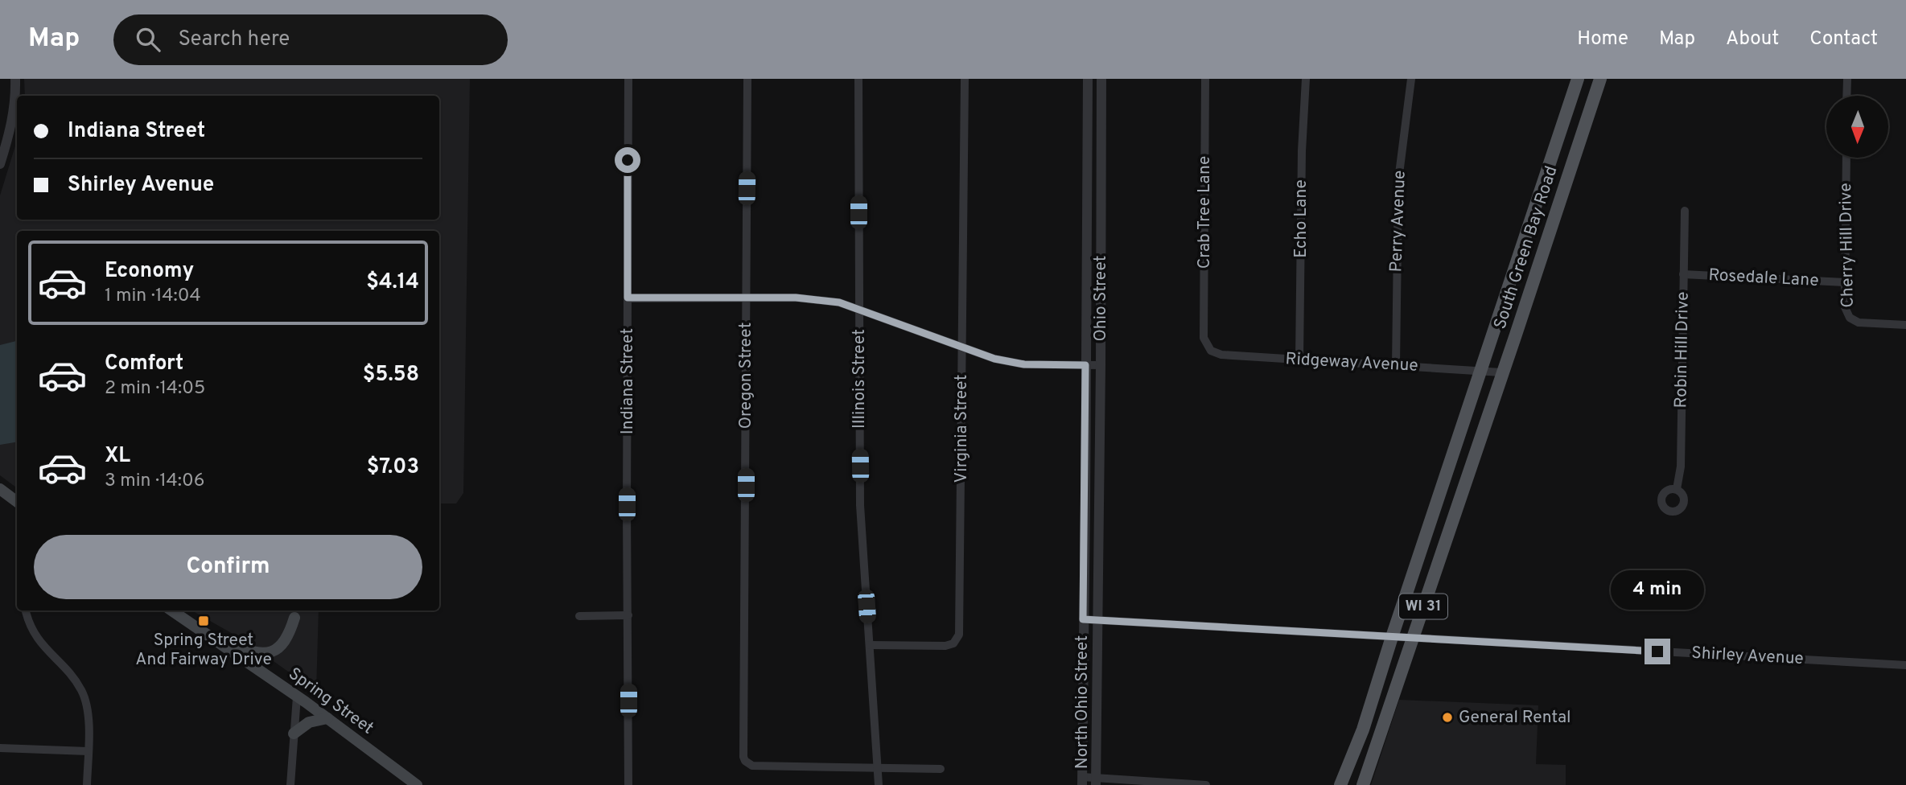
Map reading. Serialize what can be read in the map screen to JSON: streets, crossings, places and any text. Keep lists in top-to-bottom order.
{
  "streets": {
    "main road": ["South Green Bay Road", "WI 31", "Spring Street"],
    "street": [
      "Crab Tree Lane",
      "Echo Lane",
      "Perry Avenue",
      "Cherry Hill Drive",
      "Rosedale Lane",
      "Ohio Street",
      "Robin Hill Drive",
      "Ridgeway Avenue",
      "Oregon Street",
      "Illinois Street",
      "Indiana Street",
      "Virginia Street",
      "Shirley Avenue",
      "North Ohio Street"
    ]
  },
  "crossings": [
    ["Crab Tree Lane", "Ridgeway Avenue"],
    ["Echo Lane", "Ridgeway Avenue"],
    ["Perry Avenue", "Ridgeway Avenue"],
    ["Cherry Hill Drive", "Rosedale Lane"],
    ["South Green Bay Road", "Ridgeway Avenue"],
    ["South Green Bay Road", "WI 31"],
    ["South Green Bay Road", "Shirley Avenue"],
    ["Rosedale Lane", "Robin Hill Drive"],
    ["Ohio Street", "Shirley Avenue"],
    ["Ohio Street", "North Ohio Street"],
    ["Oregon Street", "Illinois Street"],
    ["Illinois Street", "Virginia Street"],
    ["WI 31", "Shirley Avenue"],
    ["Shirley Avenue", "North Ohio Street"]
  ],
  "places": {
    "transit": ["Spring Street And Fairway Drive"],
    "other": ["General Rental"]
  },
  "north": "bottom",
  "page": {
    "header": "Map",
    "search": "Search here",
    "nav": [
      "Home",
      "Map",
      "About",
      "Contact"
    ],
    "banner": ["Indiana Street", "Shirley Avenue"],
    "list": [
      {
        "name": "Economy",
        "note": "1 min · 14:04",
        "value": "$4.14"
      },
      {
        "name": "Comfort",
        "note": "2 min · 14:05",
        "value": "$5.58"
      },
      {
        "name": "XL",
        "note": "3 min · 14:06",
        "value": "$7.03"
      }
    ],
    "buttons": "Confirm",
    "bubble": "4 min"
  }
}
